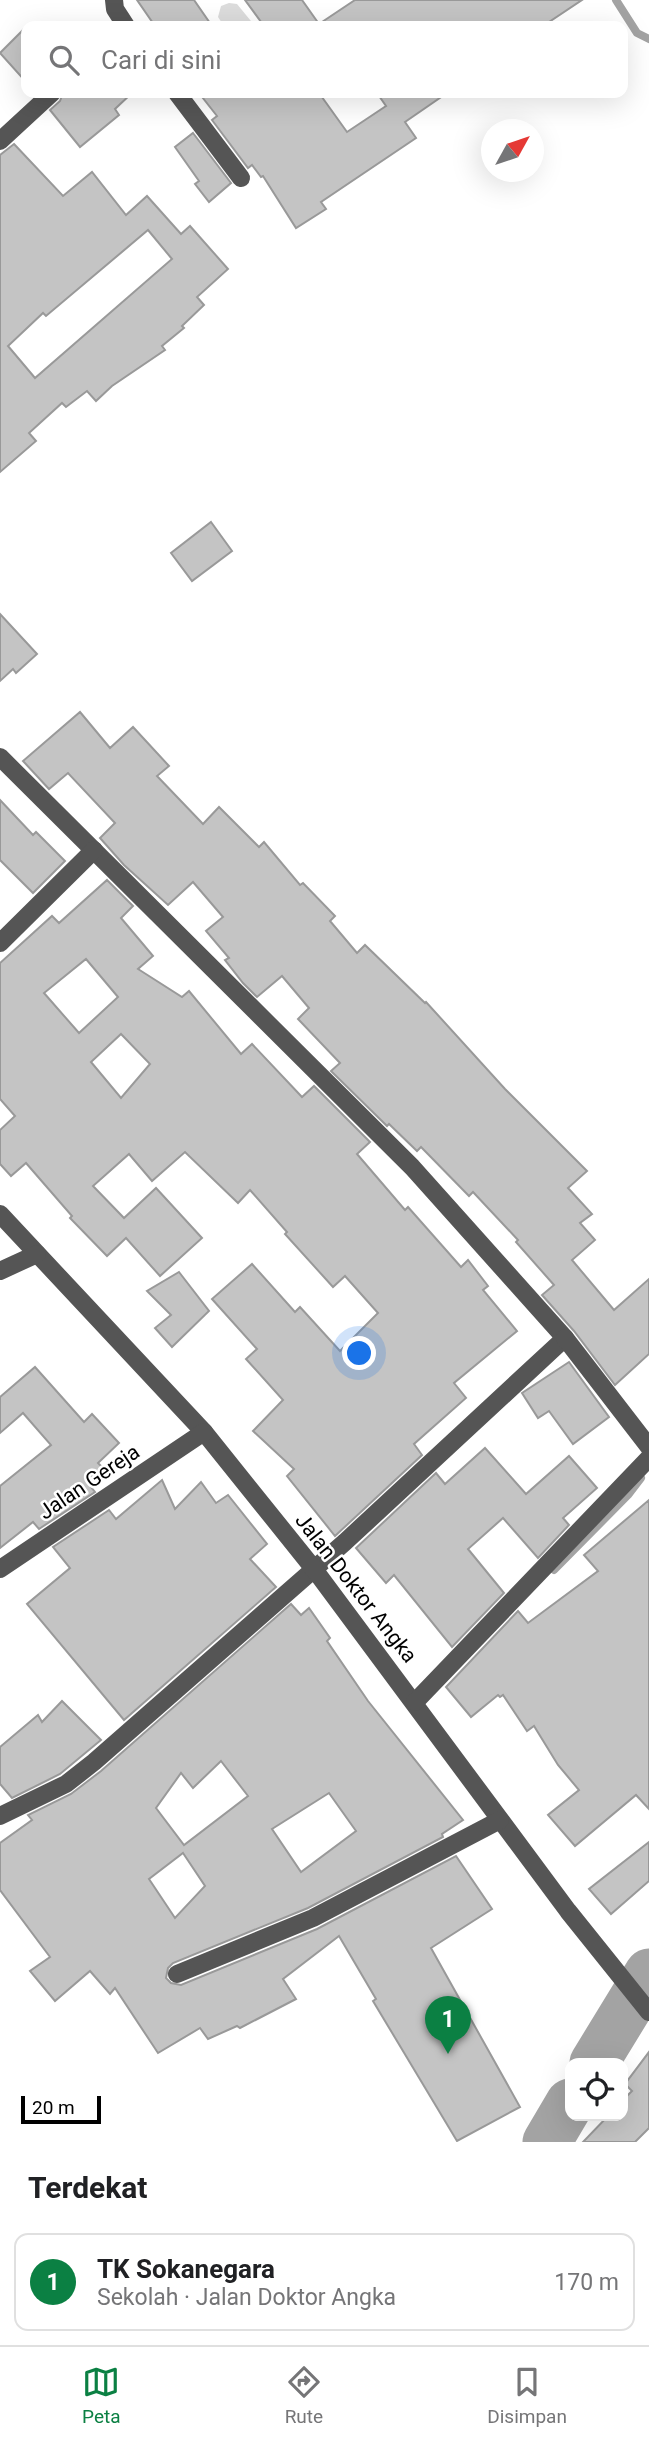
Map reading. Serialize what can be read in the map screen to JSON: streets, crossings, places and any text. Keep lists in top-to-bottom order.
{
  "streets": {
    "street": ["Jalan Gereja", "Jalan Doktor Angka"]
  },
  "crossings": [
    ["Jalan Gereja", "Jalan Doktor Angka"]
  ],
  "scale_bar": "20 m",
  "north": "top right",
  "page": {
    "search": "Cari di sini",
    "pins": "1",
    "scale": "20 m",
    "heading": "Terdekat",
    "list": [
      {
        "mark": "1",
        "name": "TK Sokanegara",
        "note": "Sekolah · Jalan Doktor Angka",
        "value": "170 m"
      }
    ],
    "nav": ["Peta", "Rute", "Disimpan"]
  }
}
